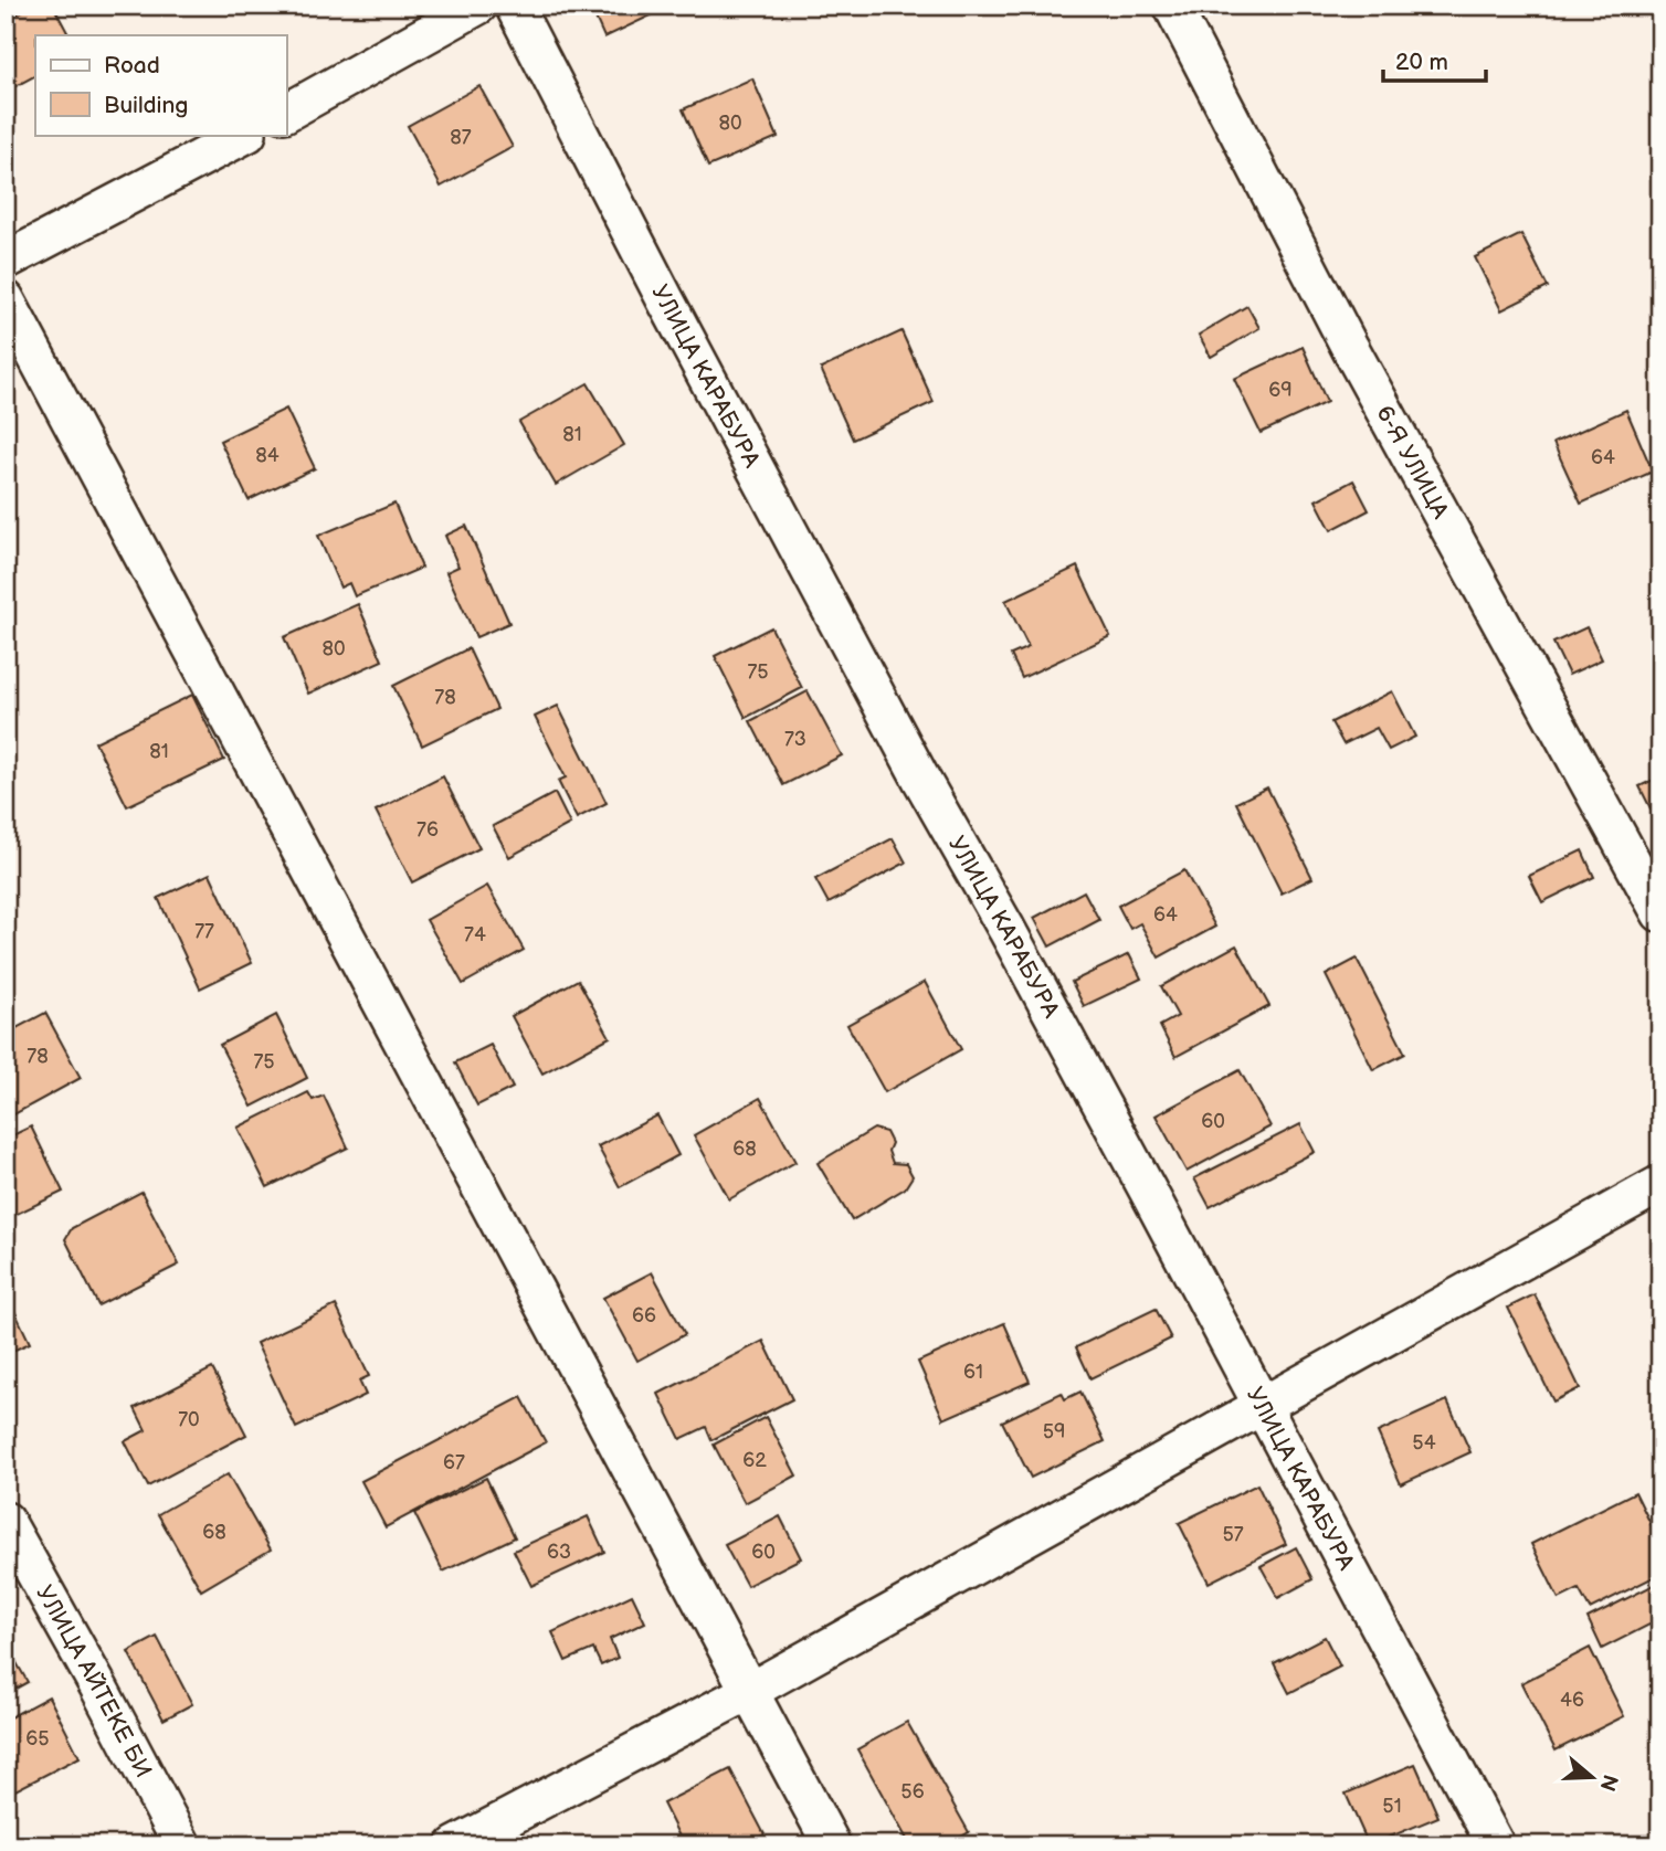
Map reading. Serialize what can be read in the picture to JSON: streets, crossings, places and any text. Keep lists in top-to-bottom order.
{
  "streets": {
    "street": ["УЛИЦА КАРАБУРА", "6-Я УЛИЦА", "УЛИЦА АЙТЕКЕ БИ"]
  },
  "house_numbers": [
    "80",
    "87",
    "69",
    "81",
    "84",
    "64",
    "80",
    "75",
    "78",
    "73",
    "81",
    "76",
    "64",
    "77",
    "74",
    "78",
    "75",
    "60",
    "68",
    "66",
    "61",
    "70",
    "59",
    "54",
    "62",
    "67",
    "68",
    "57",
    "63",
    "60",
    "46",
    "65",
    "56",
    "51"
  ],
  "legend": ["Road", "Building"],
  "scale_bar": "20 m",
  "north": "right"
}
